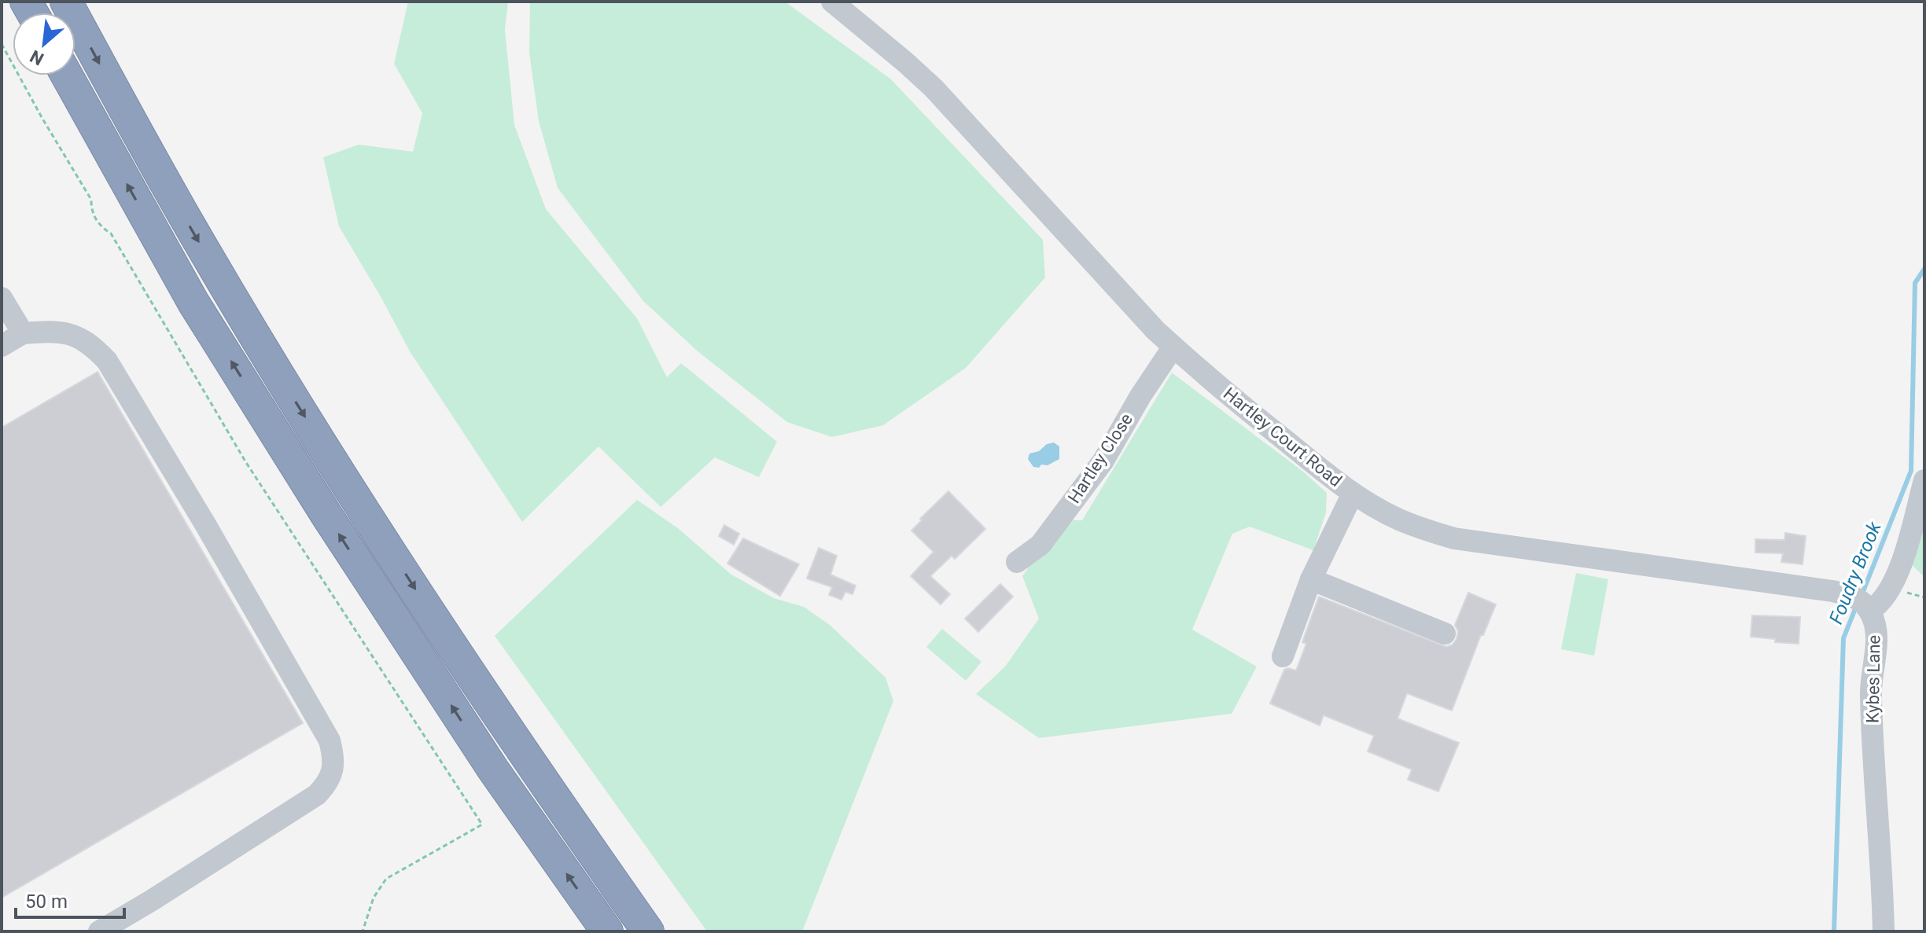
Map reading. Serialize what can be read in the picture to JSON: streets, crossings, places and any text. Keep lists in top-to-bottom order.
{
  "streets": {
    "street": ["Hartley Court Road", "Hartley Close", "Kybes Lane"]
  },
  "crossings": [
    ["Hartley Court Road", "Hartley Close"],
    ["Hartley Court Road", "Kybes Lane"]
  ],
  "water": ["Foudry Brook"],
  "scale_bar": "50 m",
  "north": "bottom left"
}
